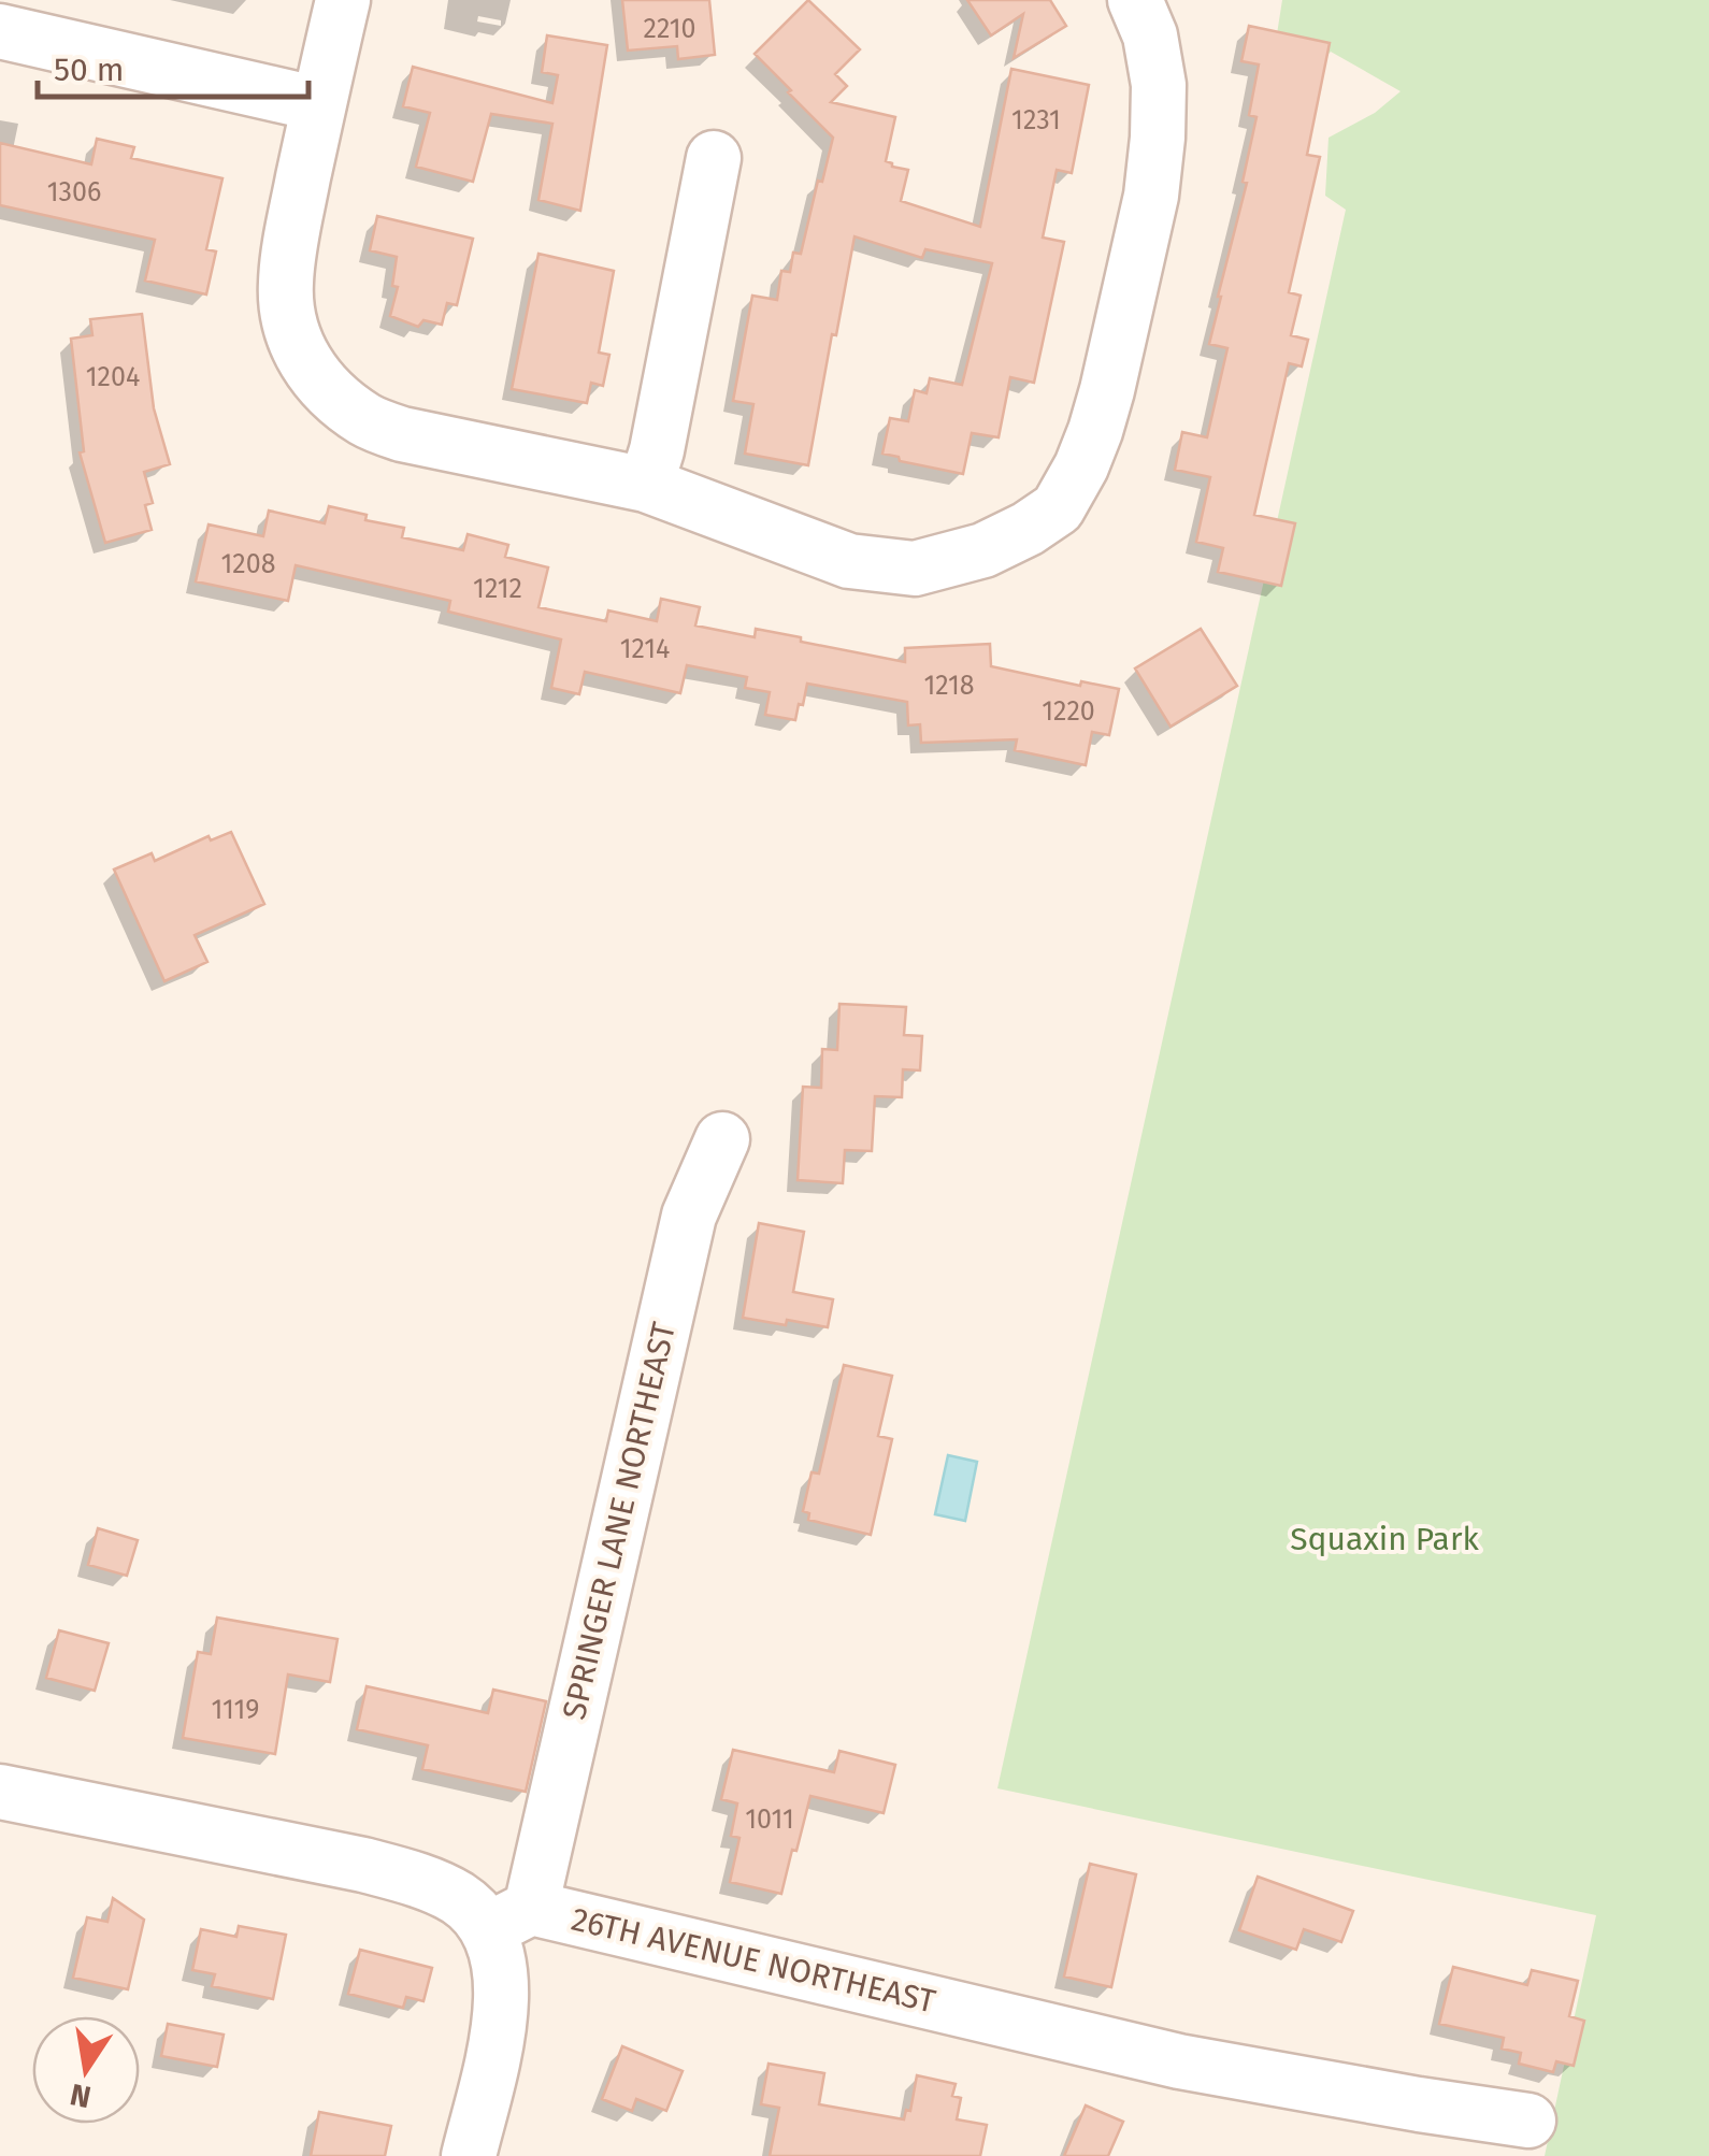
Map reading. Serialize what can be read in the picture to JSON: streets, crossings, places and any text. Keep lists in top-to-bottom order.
{
  "streets": {
    "street": ["SPRINGER LANE NORTHEAST", "26TH AVENUE NORTHEAST"]
  },
  "crossings": [
    ["SPRINGER LANE NORTHEAST", "26TH AVENUE NORTHEAST"]
  ],
  "parks": ["Squaxin Park"],
  "house_numbers": [
    "2210",
    "1231",
    "1306",
    "1204",
    "1208",
    "1212",
    "1214",
    "1218",
    "1220",
    "1119",
    "1011"
  ],
  "scale_bar": "50 m",
  "north": "bottom"
}
